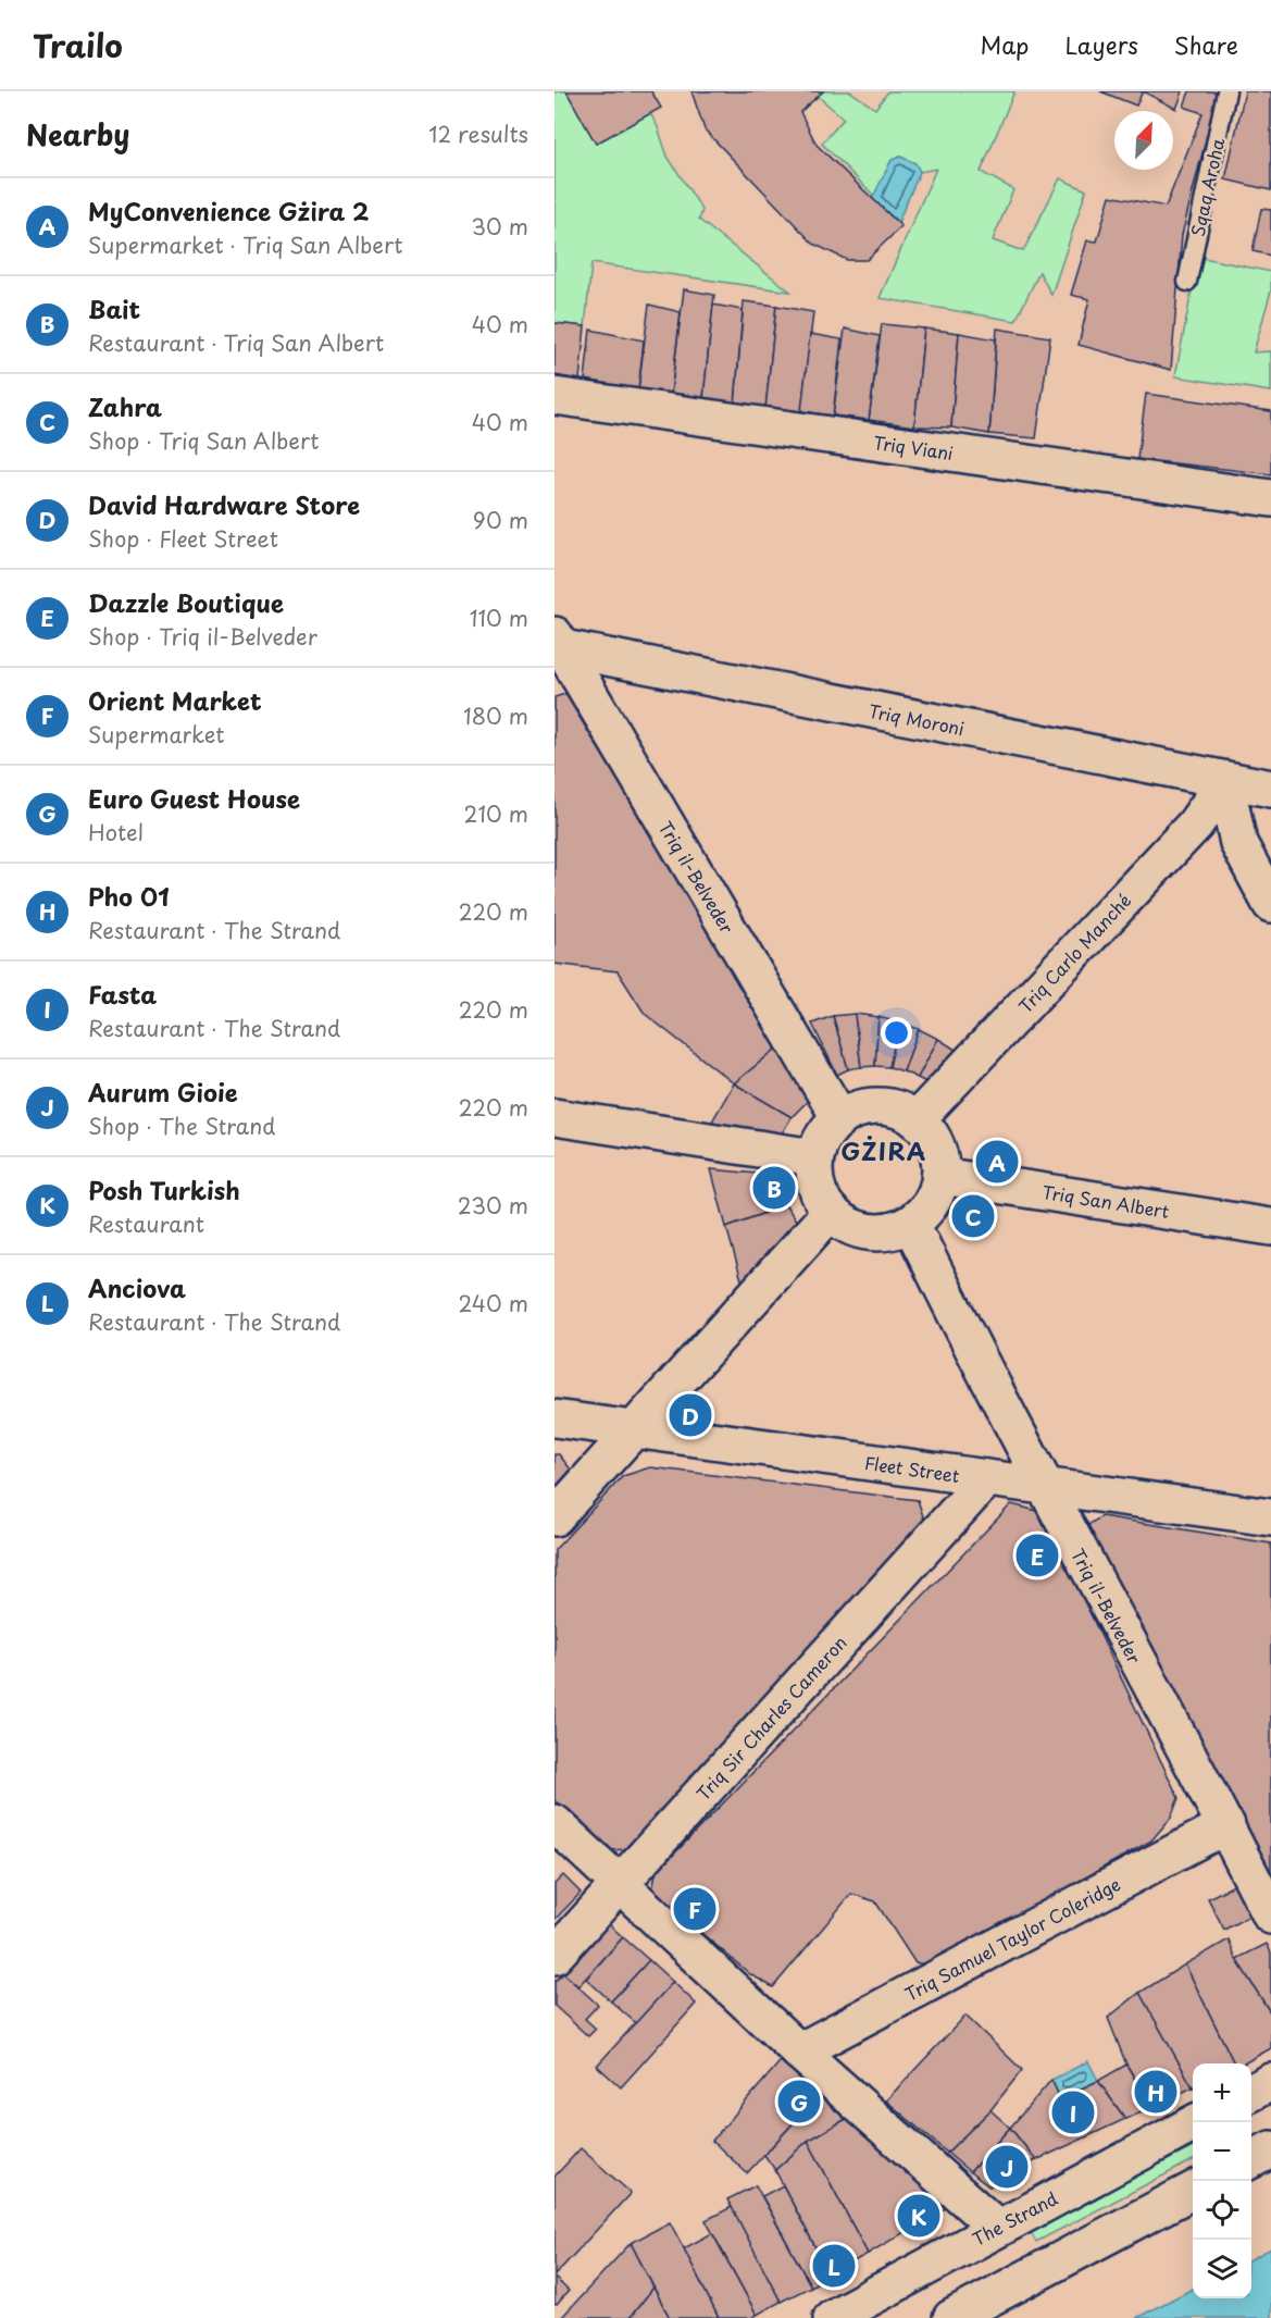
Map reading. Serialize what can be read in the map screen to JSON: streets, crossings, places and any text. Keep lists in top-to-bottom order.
{
  "streets": {
    "street": [
      "Triq Viani",
      "Triq Moroni",
      "Triq il-Belveder",
      "Triq Carlo Manché",
      "Triq San Albert",
      "Fleet Street",
      "Triq Sir Charles Cameron",
      "Triq Samuel Taylor Coleridge",
      "The Strand"
    ],
    "lane": ["Sqaq Aroha"]
  },
  "crossings": [
    ["Triq Moroni", "Triq il-Belveder"],
    ["Triq Moroni", "Triq Carlo Manché"],
    ["Triq il-Belveder", "Triq Carlo Manché"],
    ["Triq il-Belveder", "Triq San Albert"],
    ["Triq il-Belveder", "Fleet Street"],
    ["Triq il-Belveder", "Triq Samuel Taylor Coleridge"],
    ["Triq Carlo Manché", "Triq San Albert"],
    ["Fleet Street", "Triq Sir Charles Cameron"]
  ],
  "districts": ["GŻIRA"],
  "north": "top right",
  "page": {
    "header": "Trailo",
    "nav": ["Map", "Layers", "Share"],
    "heading": ["Nearby", "12 results"],
    "list": [
      {
        "mark": "A",
        "name": "MyConvenience Gżira 2",
        "note": "Supermarket · Triq San Albert",
        "value": "30 m"
      },
      {
        "mark": "B",
        "name": "Bait",
        "note": "Restaurant · Triq San Albert",
        "value": "40 m"
      },
      {
        "mark": "C",
        "name": "Zahra",
        "note": "Shop · Triq San Albert",
        "value": "40 m"
      },
      {
        "mark": "D",
        "name": "David Hardware Store",
        "note": "Shop · Fleet Street",
        "value": "90 m"
      },
      {
        "mark": "E",
        "name": "Dazzle Boutique",
        "note": "Shop · Triq il-Belveder",
        "value": "110 m"
      },
      {
        "mark": "F",
        "name": "Orient Market",
        "note": "Supermarket",
        "value": "180 m"
      },
      {
        "mark": "G",
        "name": "Euro Guest House",
        "note": "Hotel",
        "value": "210 m"
      },
      {
        "mark": "H",
        "name": "Pho 01",
        "note": "Restaurant · The Strand",
        "value": "220 m"
      },
      {
        "mark": "I",
        "name": "Fasta",
        "note": "Restaurant · The Strand",
        "value": "220 m"
      },
      {
        "mark": "J",
        "name": "Aurum Gioie",
        "note": "Shop · The Strand",
        "value": "220 m"
      },
      {
        "mark": "K",
        "name": "Posh Turkish",
        "note": "Restaurant",
        "value": "230 m"
      },
      {
        "mark": "L",
        "name": "Anciova",
        "note": "Restaurant · The Strand",
        "value": "240 m"
      }
    ],
    "pins": [
      "A",
      "B",
      "C",
      "D",
      "E",
      "F",
      "H",
      "G",
      "I",
      "J",
      "K",
      "L"
    ],
    "map_buttons": ["+", "−"]
  }
}
